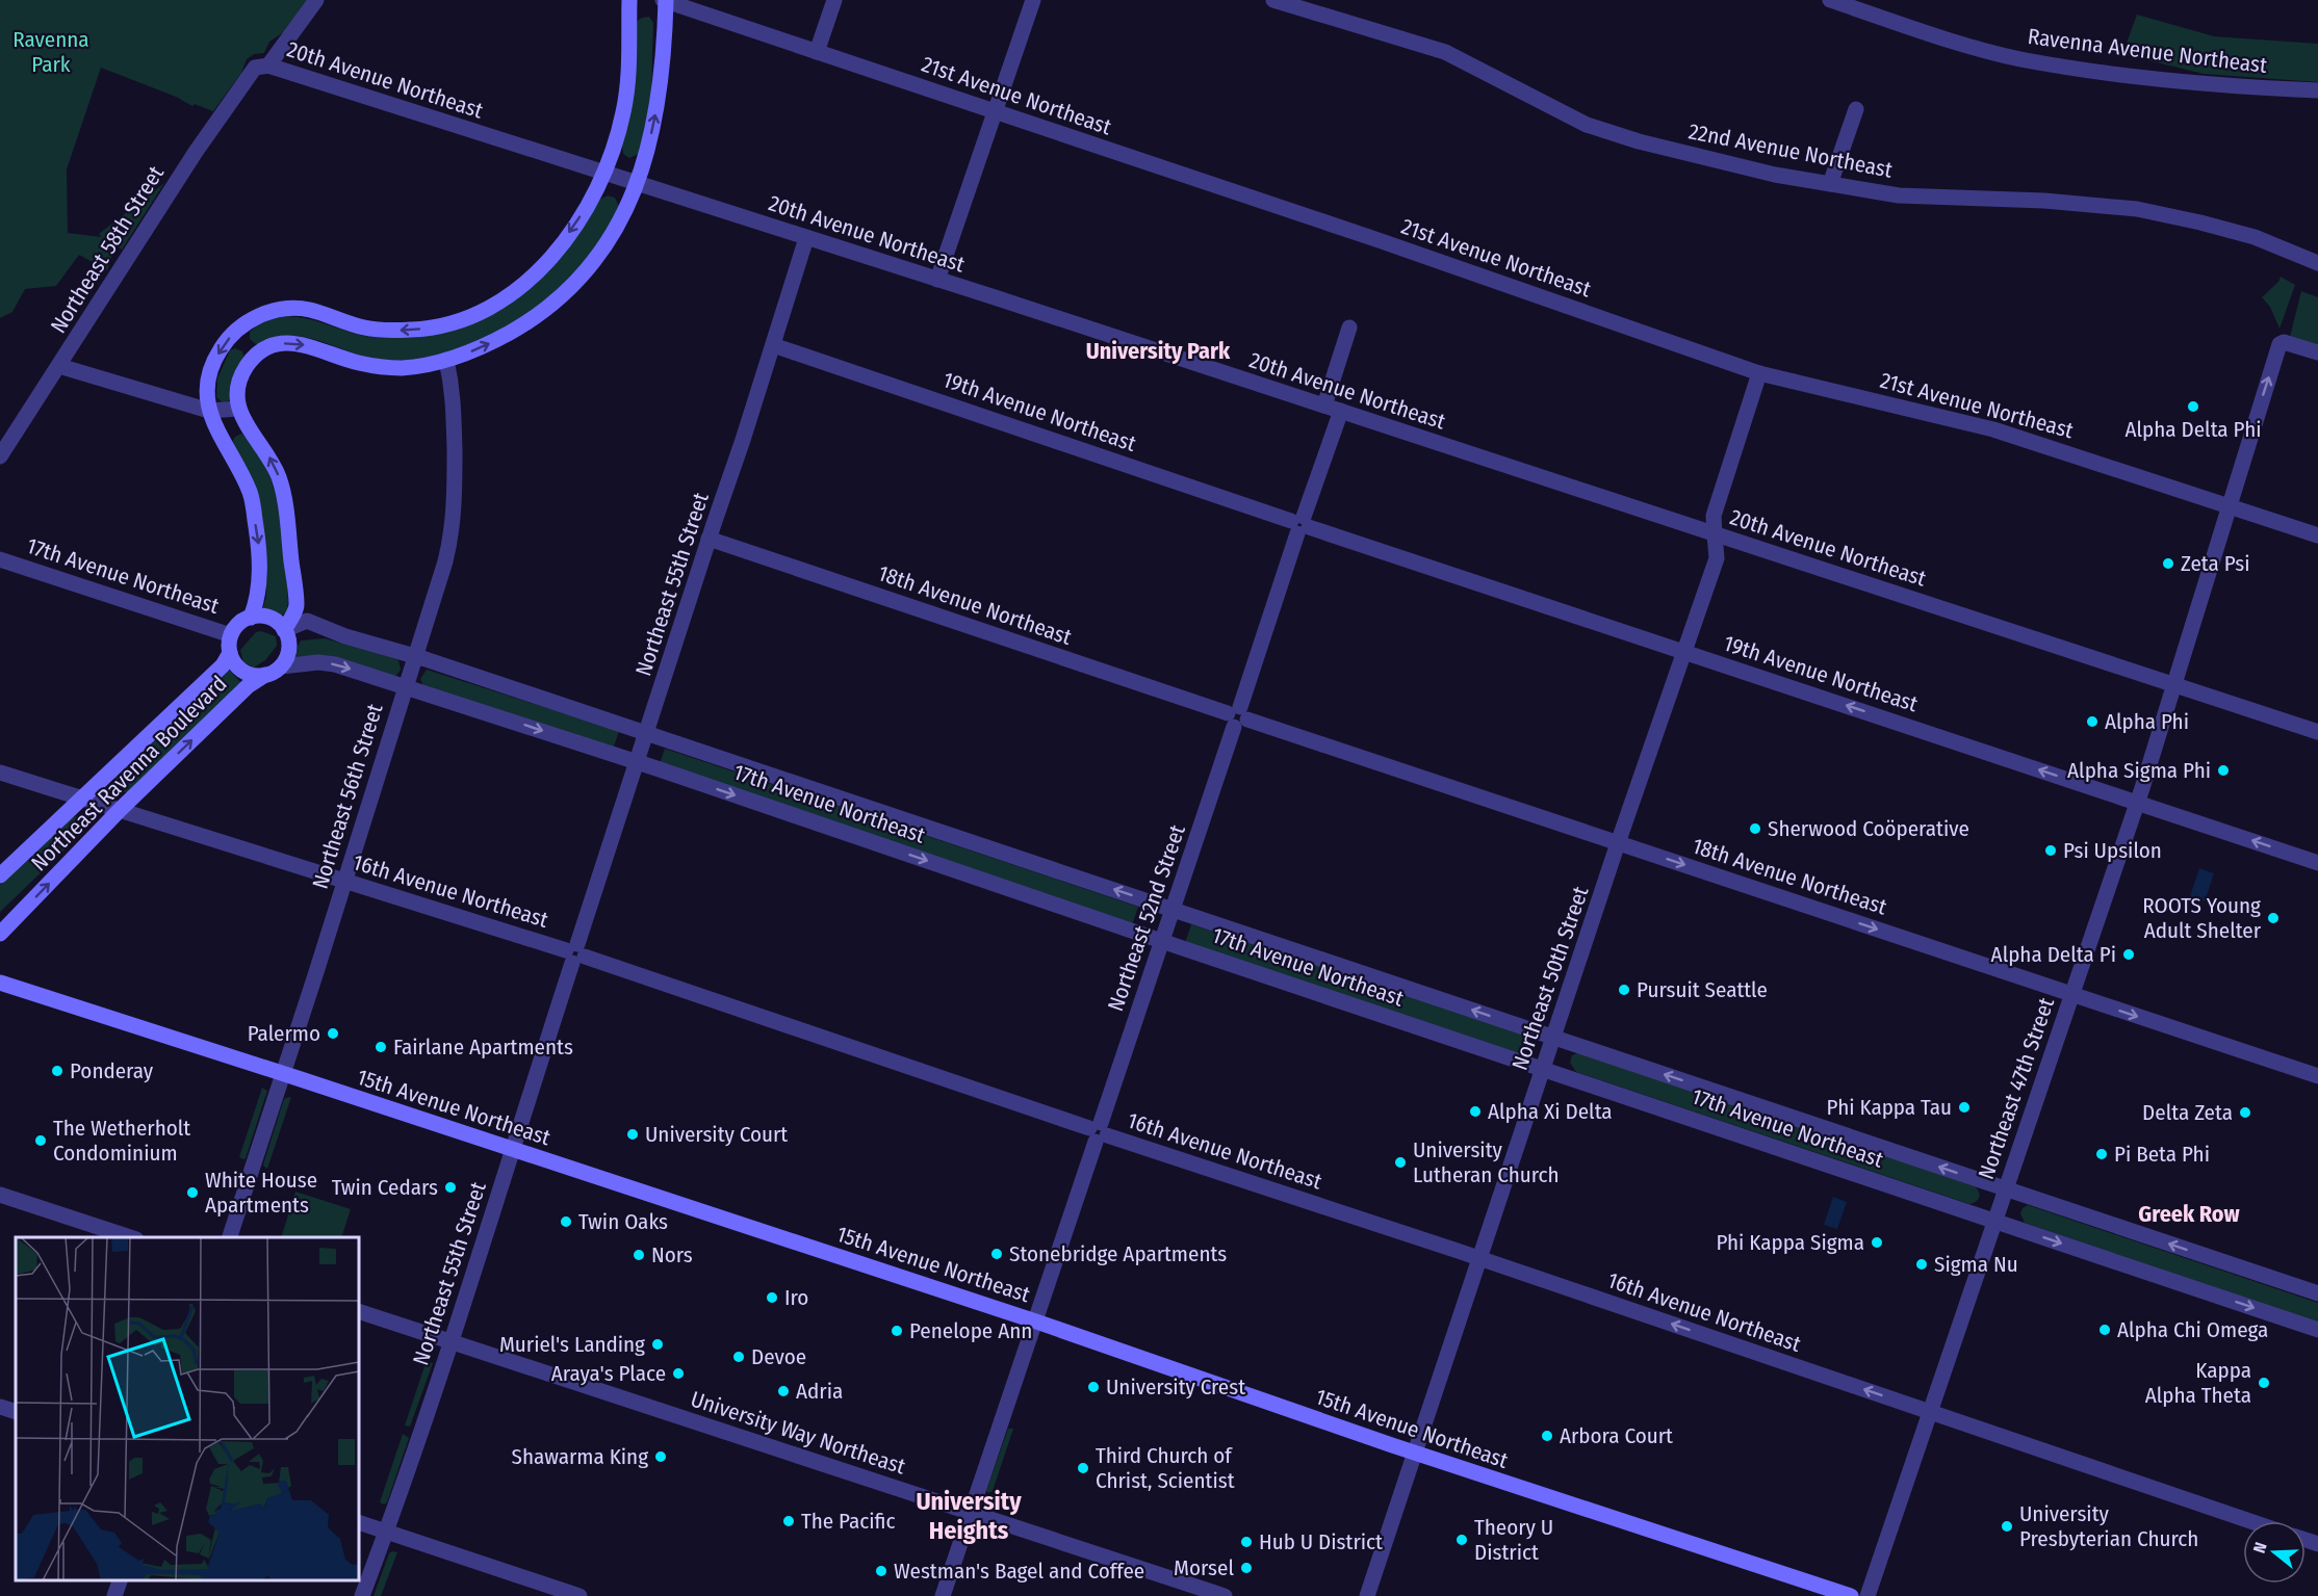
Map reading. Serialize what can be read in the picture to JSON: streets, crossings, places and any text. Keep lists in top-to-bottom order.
{
  "streets": {
    "main road": ["Northeast Ravenna Boulevard", "15th Avenue Northeast"],
    "street": [
      "Ravenna Avenue Northeast",
      "20th Avenue Northeast",
      "21st Avenue Northeast",
      "22nd Avenue Northeast",
      "Northeast 58th Street",
      "19th Avenue Northeast",
      "17th Avenue Northeast",
      "Northeast 55th Street",
      "18th Avenue Northeast",
      "Northeast 56th Street",
      "16th Avenue Northeast",
      "Northeast 52nd Street",
      "Northeast 50th Street",
      "Northeast 47th Street",
      "University Way Northeast"
    ]
  },
  "crossings": [
    ["20th Avenue Northeast", "Northeast 58th Street"],
    ["20th Avenue Northeast", "Northeast 55th Street"],
    ["20th Avenue Northeast", "Northeast 52nd Street"],
    ["20th Avenue Northeast", "Northeast 50th Street"],
    ["20th Avenue Northeast", "Northeast 47th Street"],
    ["21st Avenue Northeast", "Northeast 50th Street"],
    ["21st Avenue Northeast", "Northeast 47th Street"],
    ["19th Avenue Northeast", "Northeast 55th Street"],
    ["19th Avenue Northeast", "Northeast 52nd Street"],
    ["19th Avenue Northeast", "Northeast 50th Street"],
    ["19th Avenue Northeast", "Northeast 47th Street"],
    ["17th Avenue Northeast", "Northeast 55th Street"],
    ["17th Avenue Northeast", "Northeast Ravenna Boulevard"],
    ["17th Avenue Northeast", "Northeast 56th Street"],
    ["17th Avenue Northeast", "Northeast 52nd Street"],
    ["17th Avenue Northeast", "Northeast 50th Street"],
    ["17th Avenue Northeast", "Northeast 47th Street"],
    ["Northeast 55th Street", "18th Avenue Northeast"],
    ["Northeast 55th Street", "16th Avenue Northeast"],
    ["Northeast 55th Street", "15th Avenue Northeast"],
    ["Northeast 55th Street", "University Way Northeast"],
    ["18th Avenue Northeast", "Northeast 52nd Street"],
    ["18th Avenue Northeast", "Northeast 50th Street"],
    ["18th Avenue Northeast", "Northeast 47th Street"],
    ["Northeast Ravenna Boulevard", "16th Avenue Northeast"],
    ["Northeast 56th Street", "16th Avenue Northeast"],
    ["Northeast 56th Street", "15th Avenue Northeast"],
    ["16th Avenue Northeast", "Northeast 52nd Street"],
    ["16th Avenue Northeast", "Northeast 50th Street"],
    ["16th Avenue Northeast", "Northeast 47th Street"],
    ["Northeast 52nd Street", "15th Avenue Northeast"],
    ["Northeast 52nd Street", "University Way Northeast"],
    ["Northeast 50th Street", "15th Avenue Northeast"]
  ],
  "one_way": ["19th Avenue Northeast", "18th Avenue Northeast"],
  "districts": ["University Park", "Greek Row", "University Heights"],
  "parks": ["Ravenna Park"],
  "places": [
    "Alpha Delta Phi",
    "Zeta Psi",
    "Alpha Phi",
    "Alpha Sigma Phi",
    "Sherwood Coöperative",
    "Psi Upsilon",
    "ROOTS Young Adult Shelter",
    "Alpha Delta Pi",
    "Pursuit Seattle",
    "Palermo",
    "Fairlane Apartments",
    "Ponderay",
    "Phi Kappa Tau",
    "Alpha Xi Delta",
    "Delta Zeta",
    "University Court",
    "The Wetherholt Condominium",
    "Pi Beta Phi",
    "University Lutheran Church",
    "Twin Cedars",
    "White House Apartments",
    "Twin Oaks",
    "Phi Kappa Sigma",
    "Stonebridge Apartments",
    "Nors",
    "Sigma Nu",
    "Iro",
    "Alpha Chi Omega",
    "Penelope Ann",
    "Muriel's Landing",
    "Devoe",
    "Araya's Place",
    "Kappa Alpha Theta",
    "University Crest",
    "Adria",
    "Arbora Court",
    "Shawarma King",
    "Third Church of Christ, Scientist",
    "The Pacific",
    "University Presbyterian Church",
    "Theory U District",
    "Hub U District",
    "Morsel",
    "Westman's Bagel and Coffee"
  ],
  "north": "left"
}
